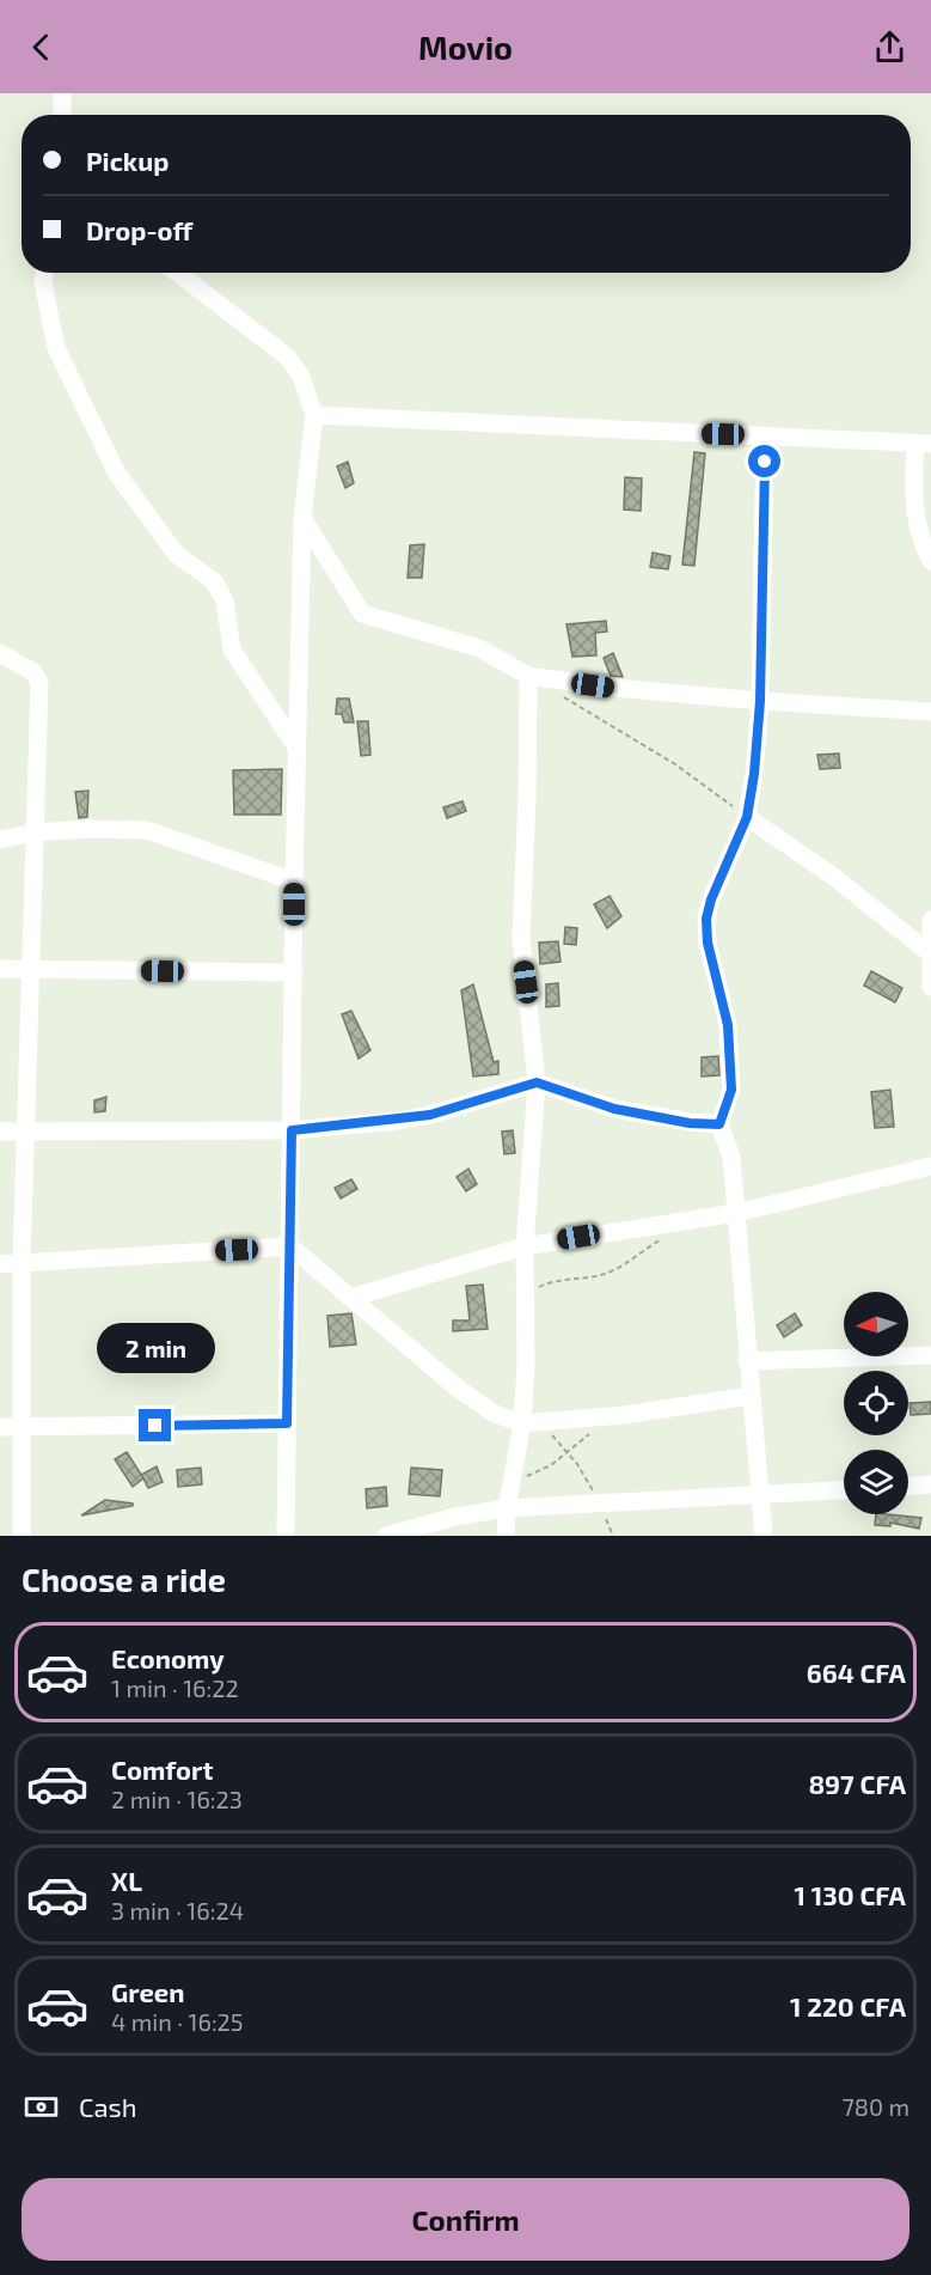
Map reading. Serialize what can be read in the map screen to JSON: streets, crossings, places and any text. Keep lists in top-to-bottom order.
{
  "north": "left",
  "page": {
    "header": "Movio",
    "banner": ["Pickup", "Drop-off"],
    "bubble": "2 min",
    "heading": "Choose a ride",
    "list": [
      {
        "name": "Economy",
        "note": "1 min · 16:22",
        "value": "664 CFA"
      },
      {
        "name": "Comfort",
        "note": "2 min · 16:23",
        "value": "897 CFA"
      },
      {
        "name": "XL",
        "note": "3 min · 16:24",
        "value": "1 130 CFA"
      },
      {
        "name": "Green",
        "note": "4 min · 16:25",
        "value": "1 220 CFA"
      }
    ],
    "pay": ["Cash", "780 m"],
    "buttons": "Confirm"
  }
}
